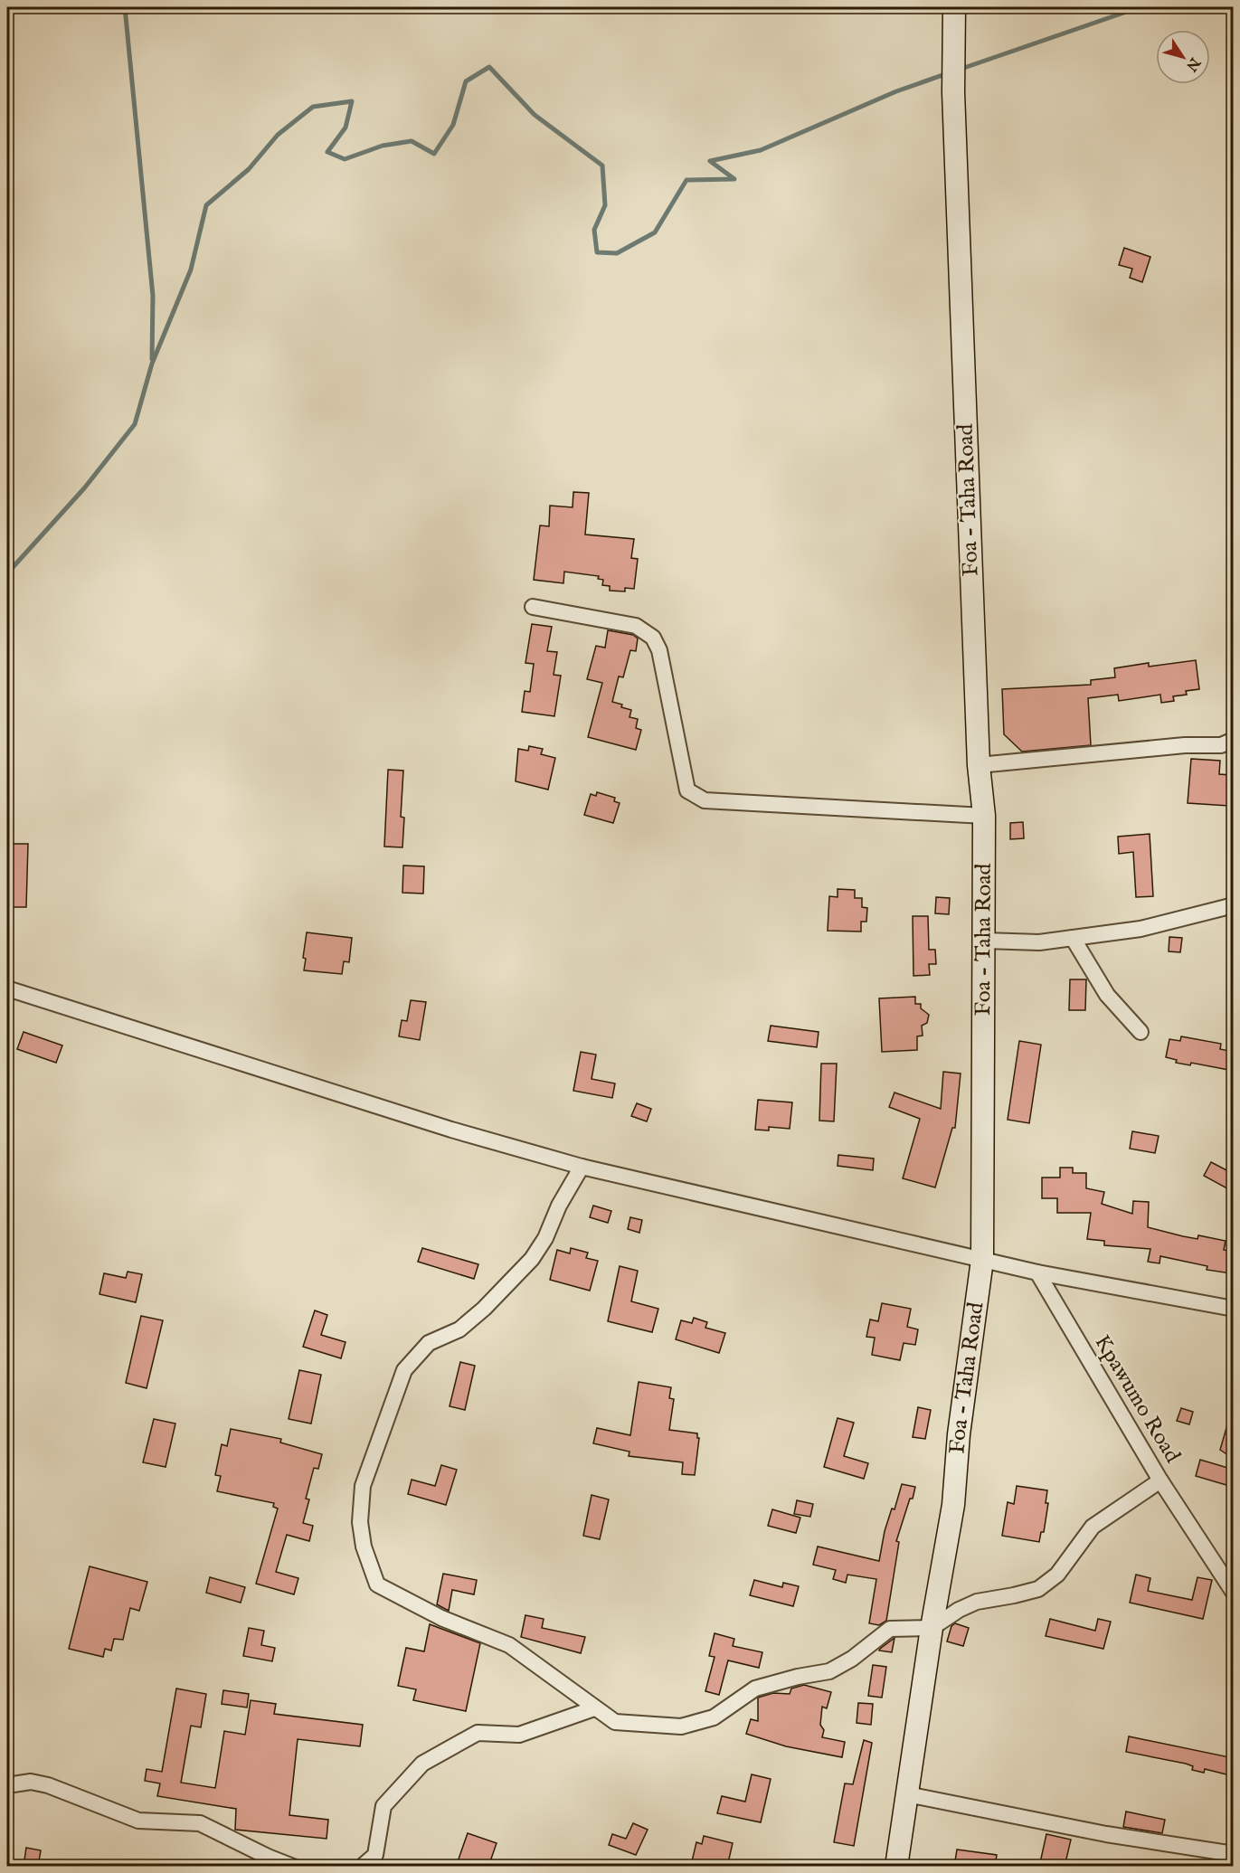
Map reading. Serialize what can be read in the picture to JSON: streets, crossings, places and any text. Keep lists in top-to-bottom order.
{
  "streets": {
    "street": ["Foa - Taha Road", "Kpawumo Road"]
  },
  "north": "bottom right"
}
